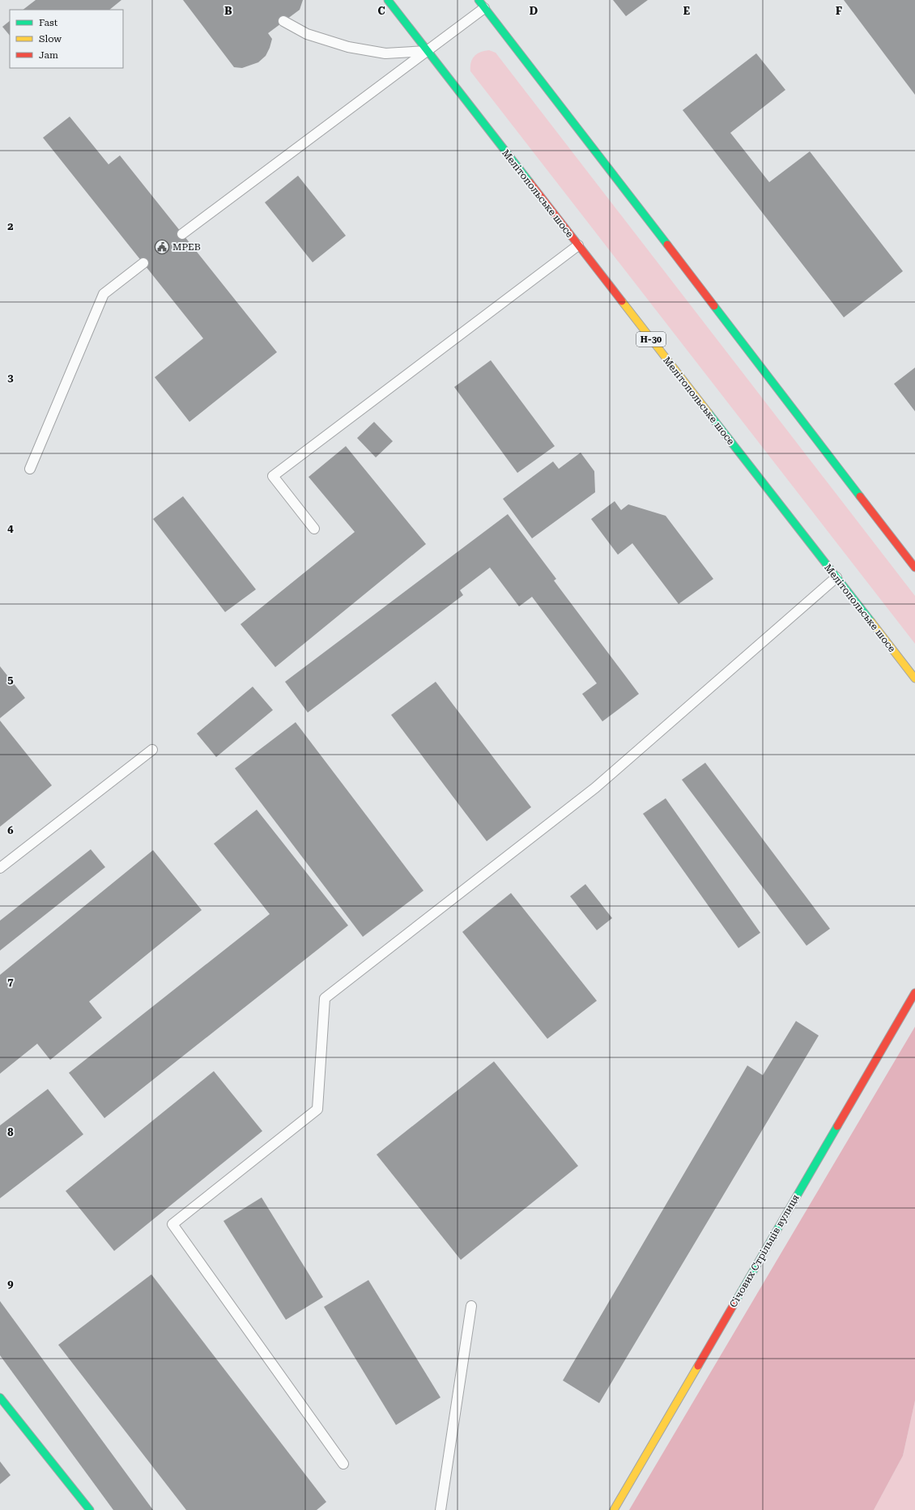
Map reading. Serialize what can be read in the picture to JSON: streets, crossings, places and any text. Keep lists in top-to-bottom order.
{
  "streets": {
    "main road": ["Мелітопольське шосе", "Н-30", "Січових Стрільців вулиця"]
  },
  "places": {
    "public building": ["МРЕВ"]
  },
  "legend": ["Fast", "Slow", "Jam"],
  "grid": {
    "columns": [
      "B",
      "C",
      "D",
      "E",
      "F"
    ],
    "rows": [
      "2",
      "3",
      "4",
      "5",
      "6",
      "7",
      "8",
      "9"
    ]
  }
}
